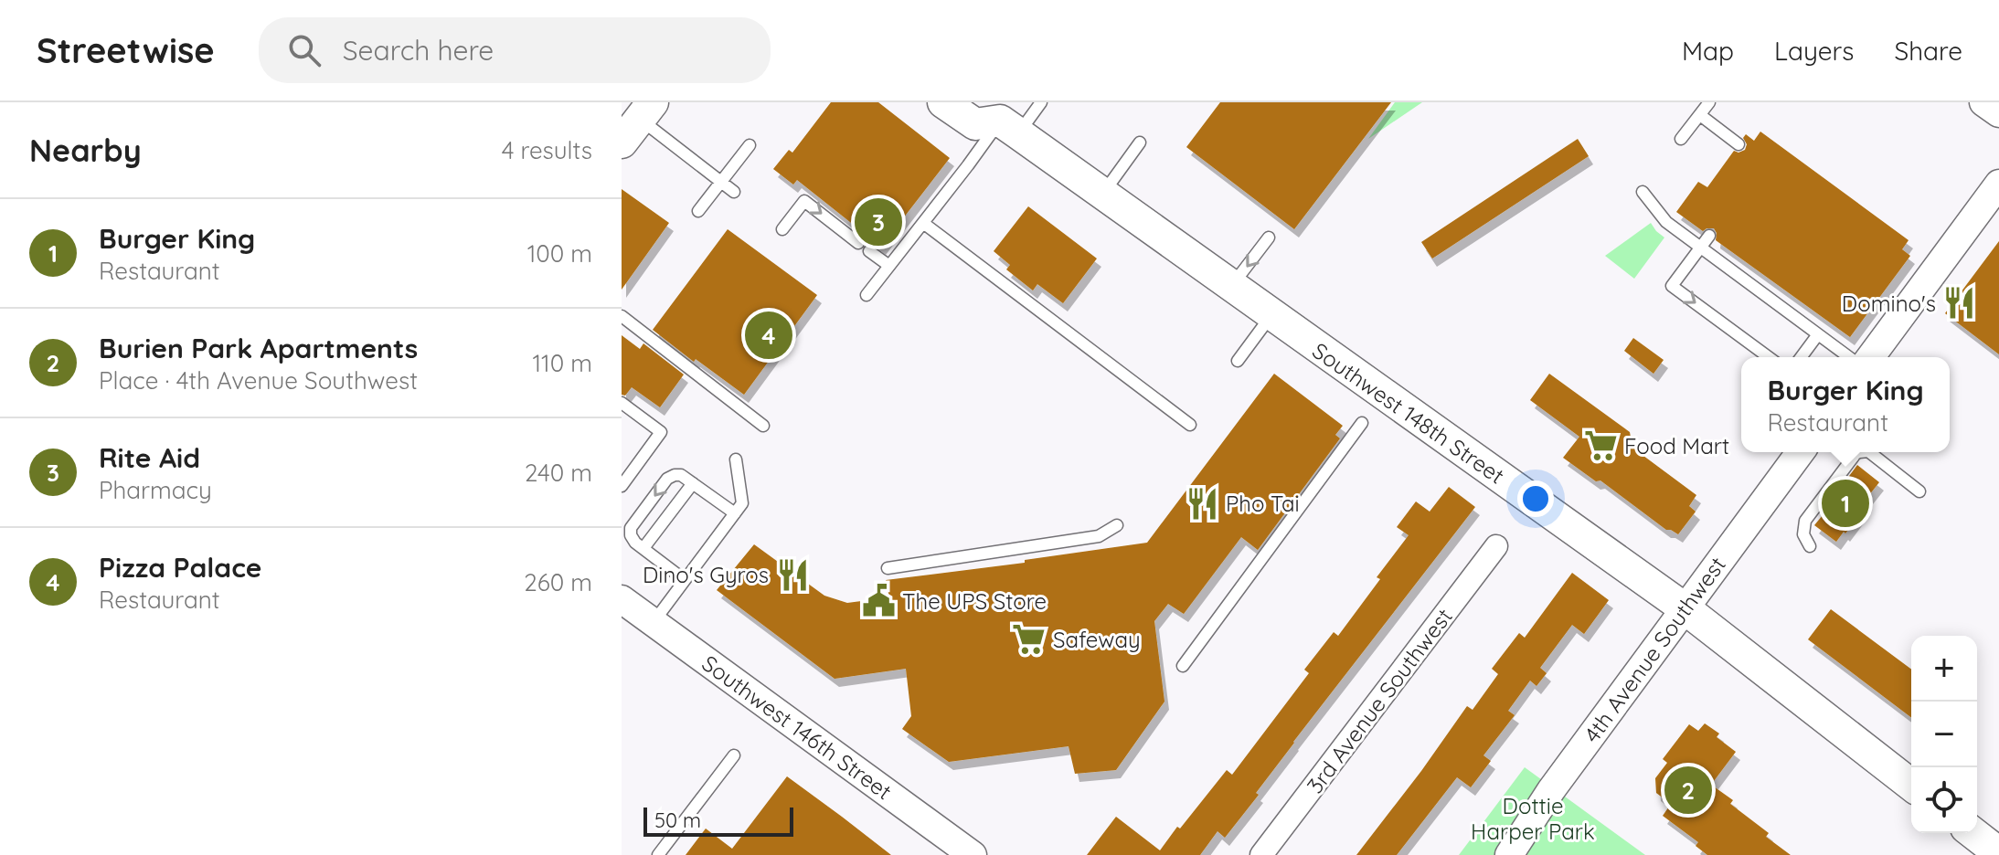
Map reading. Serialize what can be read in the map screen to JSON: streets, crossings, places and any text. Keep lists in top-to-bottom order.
{
  "streets": {
    "main road": ["Southwest 148th Street"],
    "street": ["4th Avenue Southwest", "3rd Avenue Southwest", "Southwest 146th Street"]
  },
  "crossings": [
    ["Southwest 148th Street", "4th Avenue Southwest"]
  ],
  "parks": ["Dottie Harper Park"],
  "places": {
    "restaurant": ["Domino's", "Pho Tai", "Dino's Gyros"],
    "supermarket": ["Food Mart", "Safeway"],
    "public building": ["The UPS Store"]
  },
  "scale_bar": "50 m",
  "page": {
    "header": "Streetwise",
    "search": "Search here",
    "nav": ["Map", "Layers", "Share"],
    "heading": ["Nearby", "4 results"],
    "pins": [
      "3",
      "4",
      "1",
      "2"
    ],
    "list": [
      {
        "mark": "1",
        "name": "Burger King",
        "note": "Restaurant",
        "value": "100 m"
      },
      {
        "mark": "2",
        "name": "Burien Park Apartments",
        "note": "Place · 4th Avenue Southwest",
        "value": "110 m"
      },
      {
        "mark": "3",
        "name": "Rite Aid",
        "note": "Pharmacy",
        "value": "240 m"
      },
      {
        "mark": "4",
        "name": "Pizza Palace",
        "note": "Restaurant",
        "value": "260 m"
      }
    ],
    "popup": ["Burger King", "Restaurant"],
    "map_buttons": ["+", "−"],
    "scale": "50 m"
  }
}
